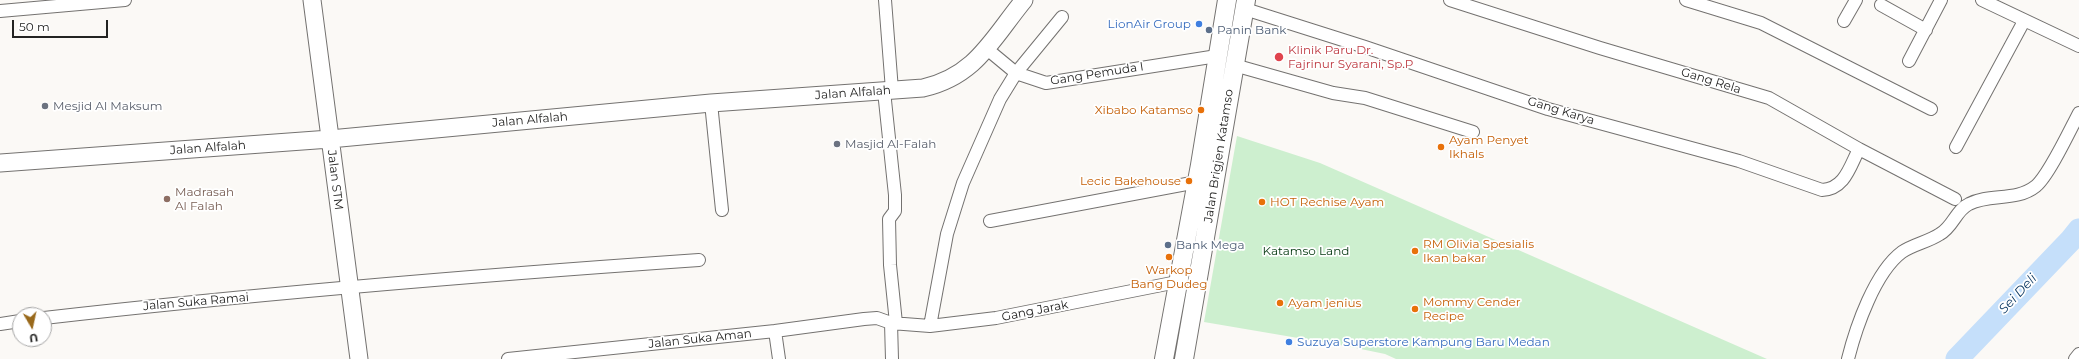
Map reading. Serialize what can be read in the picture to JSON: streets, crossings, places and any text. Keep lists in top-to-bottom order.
{
  "streets": {
    "main road": ["Jalan Brigjen Katamso"],
    "street": [
      "Gang Pemuda I",
      "Gang Rela",
      "Jalan Alfalah",
      "Gang Karya",
      "Jalan STM",
      "Jalan Suka Ramai",
      "Gang Jarak",
      "Jalan Suka Aman"
    ]
  },
  "crossings": [
    ["Gang Pemuda I", "Jalan Alfalah"],
    ["Gang Pemuda I", "Jalan Brigjen Katamso"],
    ["Gang Rela", "Gang Karya"],
    ["Jalan Alfalah", "Jalan STM"],
    ["Gang Karya", "Jalan Brigjen Katamso"],
    ["Jalan Brigjen Katamso", "Gang Jarak"],
    ["Jalan STM", "Jalan Suka Ramai"],
    ["Gang Jarak", "Jalan Suka Aman"]
  ],
  "water": ["Sei Deli"],
  "parks": ["Katamso Land"],
  "places": [
    "LionAir Group",
    "Panin Bank",
    "Klinik Paru Dr. Fajrinur Syarani, Sp.P",
    "Mesjid Al Maksum",
    "Xibabo Katamso",
    "Masjid Al-Falah",
    "Ayam Penyet Ikhals",
    "Lecic Bakehouse",
    "Madrasah Al Falah",
    "HOT Rechise Ayam",
    "Bank Mega",
    "RM Olivia Spesialis Ikan bakar",
    "Warkop Bang Dudeg",
    "Ayam jenius",
    "Mommy Cender Recipe",
    "Suzuya Superstore Kampung Baru Medan"
  ],
  "scale_bar": "50 m",
  "north": "bottom"
}
